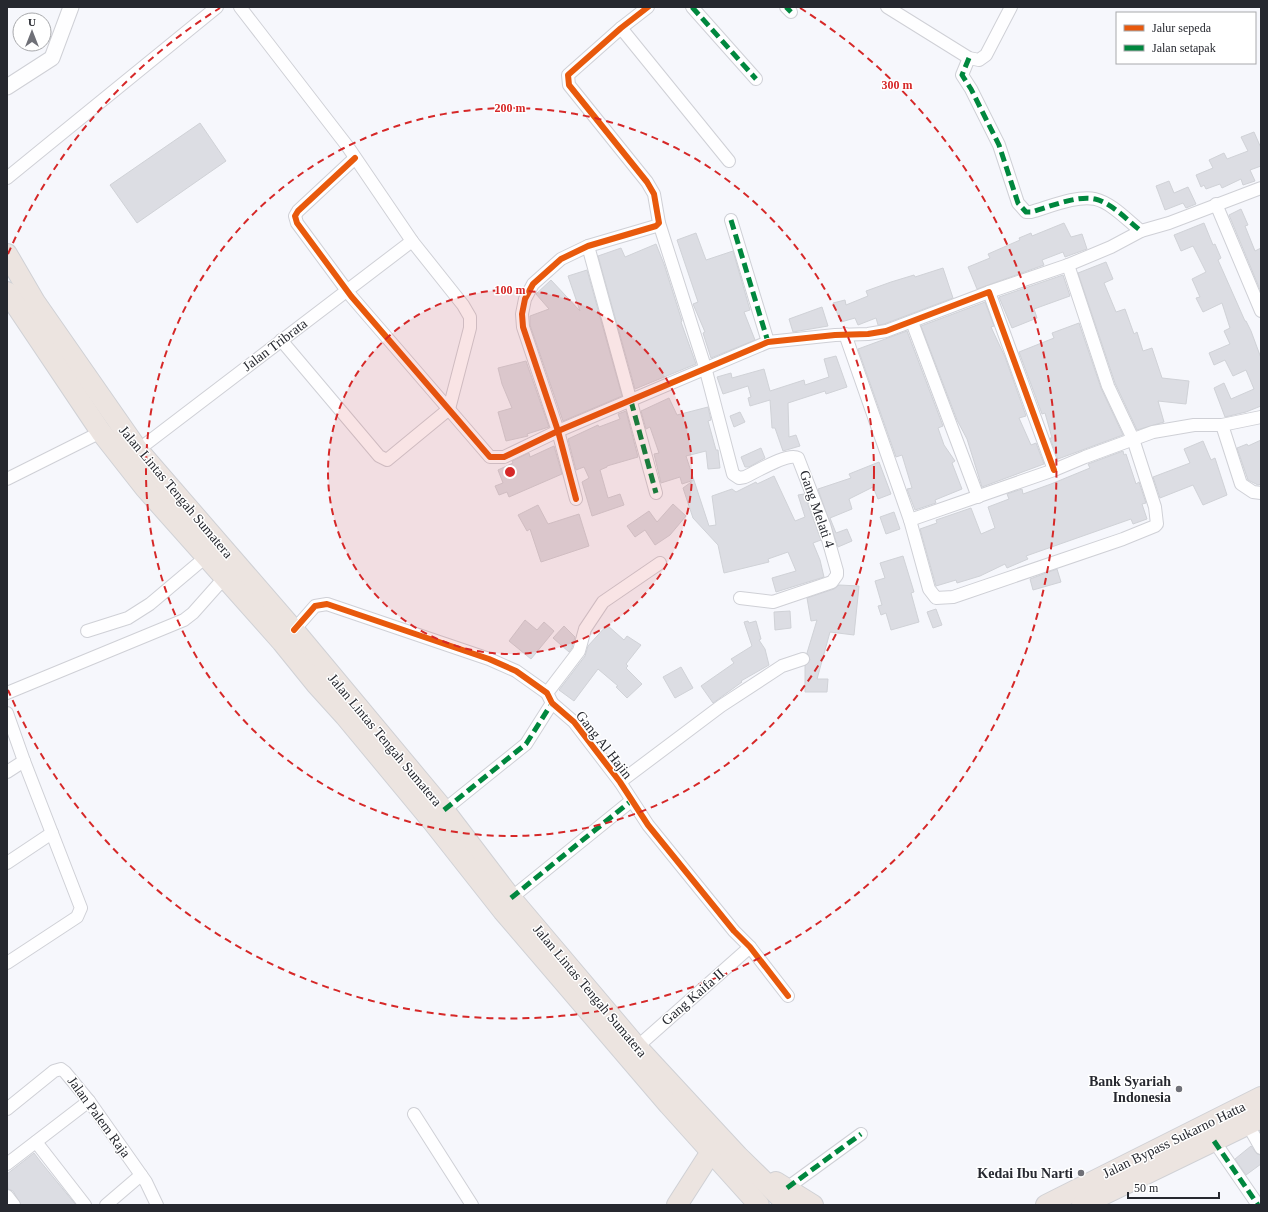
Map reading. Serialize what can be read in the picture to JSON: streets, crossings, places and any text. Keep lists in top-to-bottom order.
{
  "streets": {
    "highway": ["Jalan Lintas Tengah Sumatera", "Jalan Bypass Sukarno Hatta"],
    "street": [
      "Jalan Tribrata",
      "Gang Melati 4",
      "Gang Al Hajin",
      "Gang Kaifa II",
      "Jalan Palem Raja"
    ]
  },
  "crossings": [
    ["Jalan Tribrata", "Jalan Lintas Tengah Sumatera"],
    ["Jalan Lintas Tengah Sumatera", "Gang Al Hajin"],
    ["Jalan Lintas Tengah Sumatera", "Gang Kaifa II"],
    ["Gang Al Hajin", "Gang Kaifa II"]
  ],
  "places": ["Bank Syariah Indonesia", "Kedai Ibu Narti"],
  "legend": ["Jalur sepeda", "Jalan setapak"],
  "scale_bar": "50 m",
  "north": "top",
  "rings": ["300 m", "200 m", "100 m"]
}
